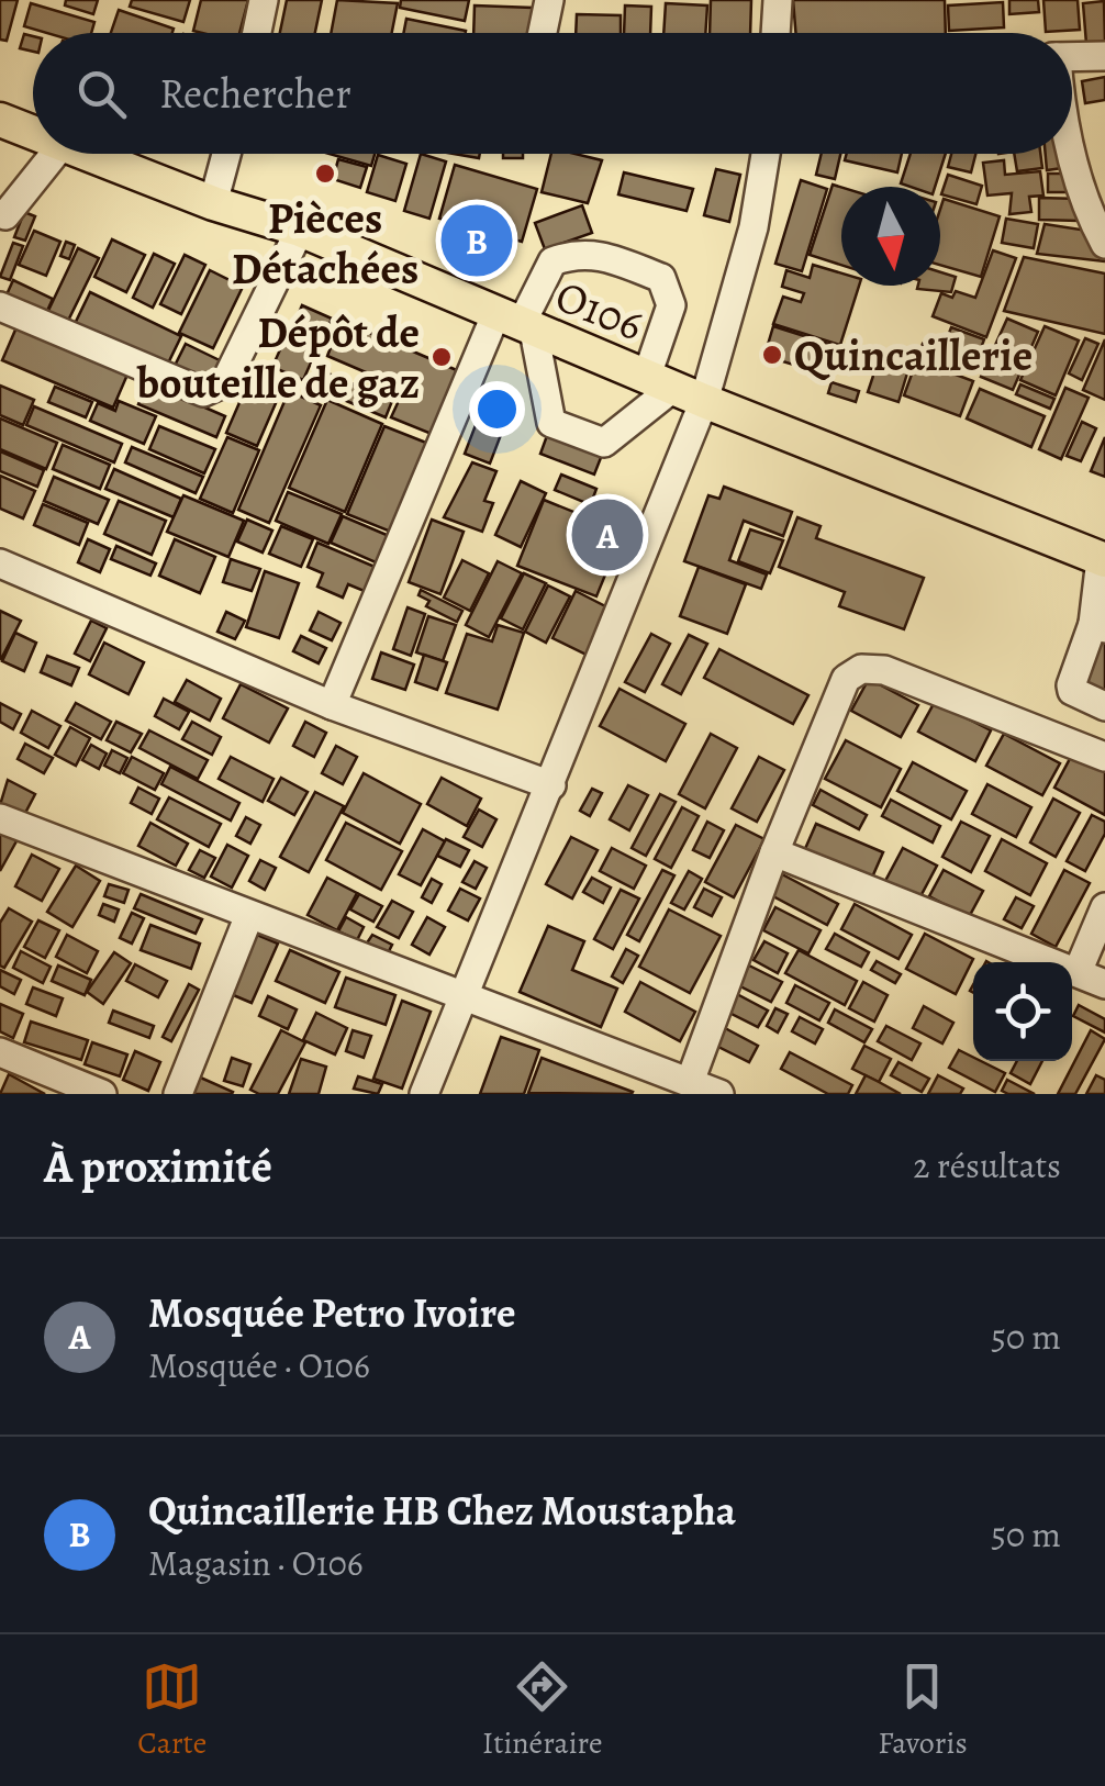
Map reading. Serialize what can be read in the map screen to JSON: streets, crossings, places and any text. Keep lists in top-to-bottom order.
{
  "streets": {
    "main road": ["O106"]
  },
  "places": ["Pièces Détachées", "Quincaillerie", "Dépôt de bouteille de gaz"],
  "north": "bottom",
  "page": {
    "search": "Rechercher",
    "pins": ["B", "A"],
    "heading": ["À proximité", "2 résultats"],
    "list": [
      {
        "mark": "A",
        "name": "Mosquée Petro Ivoire",
        "note": "Mosquée · O106",
        "value": "50 m"
      },
      {
        "mark": "B",
        "name": "Quincaillerie HB Chez Moustapha",
        "note": "Magasin · O106",
        "value": "50 m"
      }
    ],
    "nav": ["Carte", "Itinéraire", "Favoris"]
  }
}
